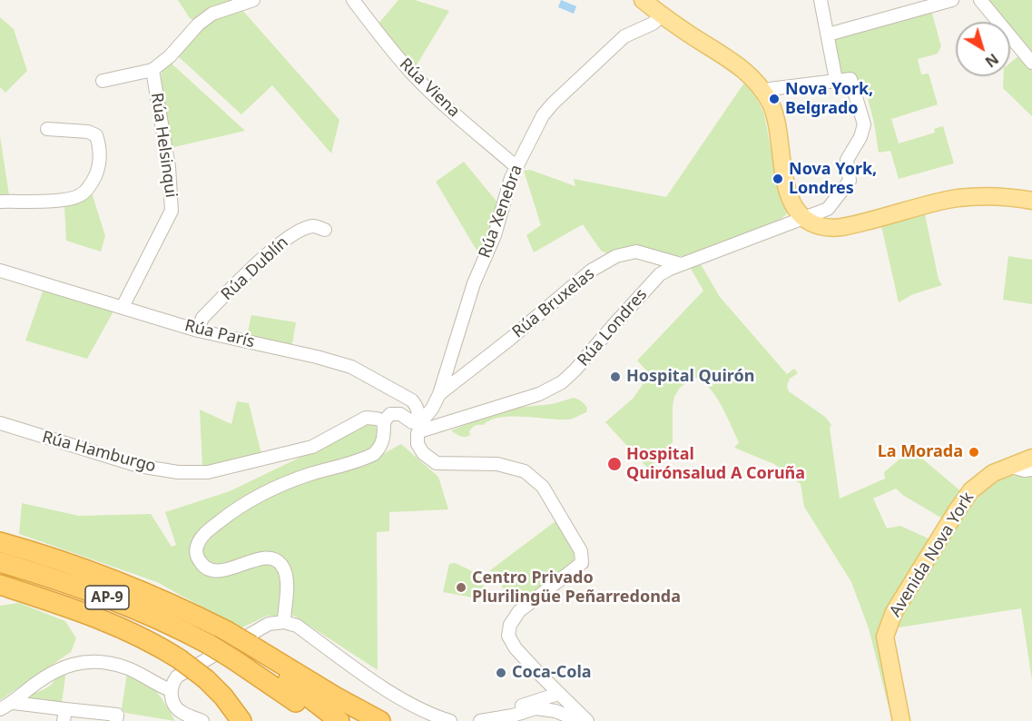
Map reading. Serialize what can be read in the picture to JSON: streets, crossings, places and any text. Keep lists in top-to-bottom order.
{
  "streets": {
    "highway": ["AP-9"],
    "main road": ["Avenida Nova York"],
    "street": [
      "Rúa Viena",
      "Rúa Helsinqui",
      "Rúa Xenebra",
      "Rúa Dublín",
      "Rúa Bruxelas",
      "Rúa Londres",
      "Rúa París",
      "Rúa Hamburgo"
    ]
  },
  "crossings": [
    ["Rúa Viena", "Rúa Xenebra"],
    ["Rúa Helsinqui", "Rúa París"],
    ["Rúa Xenebra", "Rúa Bruxelas"],
    ["Rúa Xenebra", "Rúa Londres"],
    ["Rúa Xenebra", "Rúa París"],
    ["Rúa Xenebra", "Rúa Hamburgo"],
    ["Rúa Dublín", "Rúa París"],
    ["Rúa Bruxelas", "Rúa Londres"],
    ["Rúa Londres", "Rúa París"],
    ["Rúa Londres", "Rúa Hamburgo"],
    ["Rúa París", "Rúa Hamburgo"]
  ],
  "places": [
    "Nova York, Belgrado",
    "Nova York, Londres",
    "Hospital Quirón",
    "La Morada",
    "Hospital Quirónsalud A Coruña",
    "Centro Privado Plurilingüe Peñarredonda",
    "Coca-Cola"
  ],
  "north": "bottom right"
}
